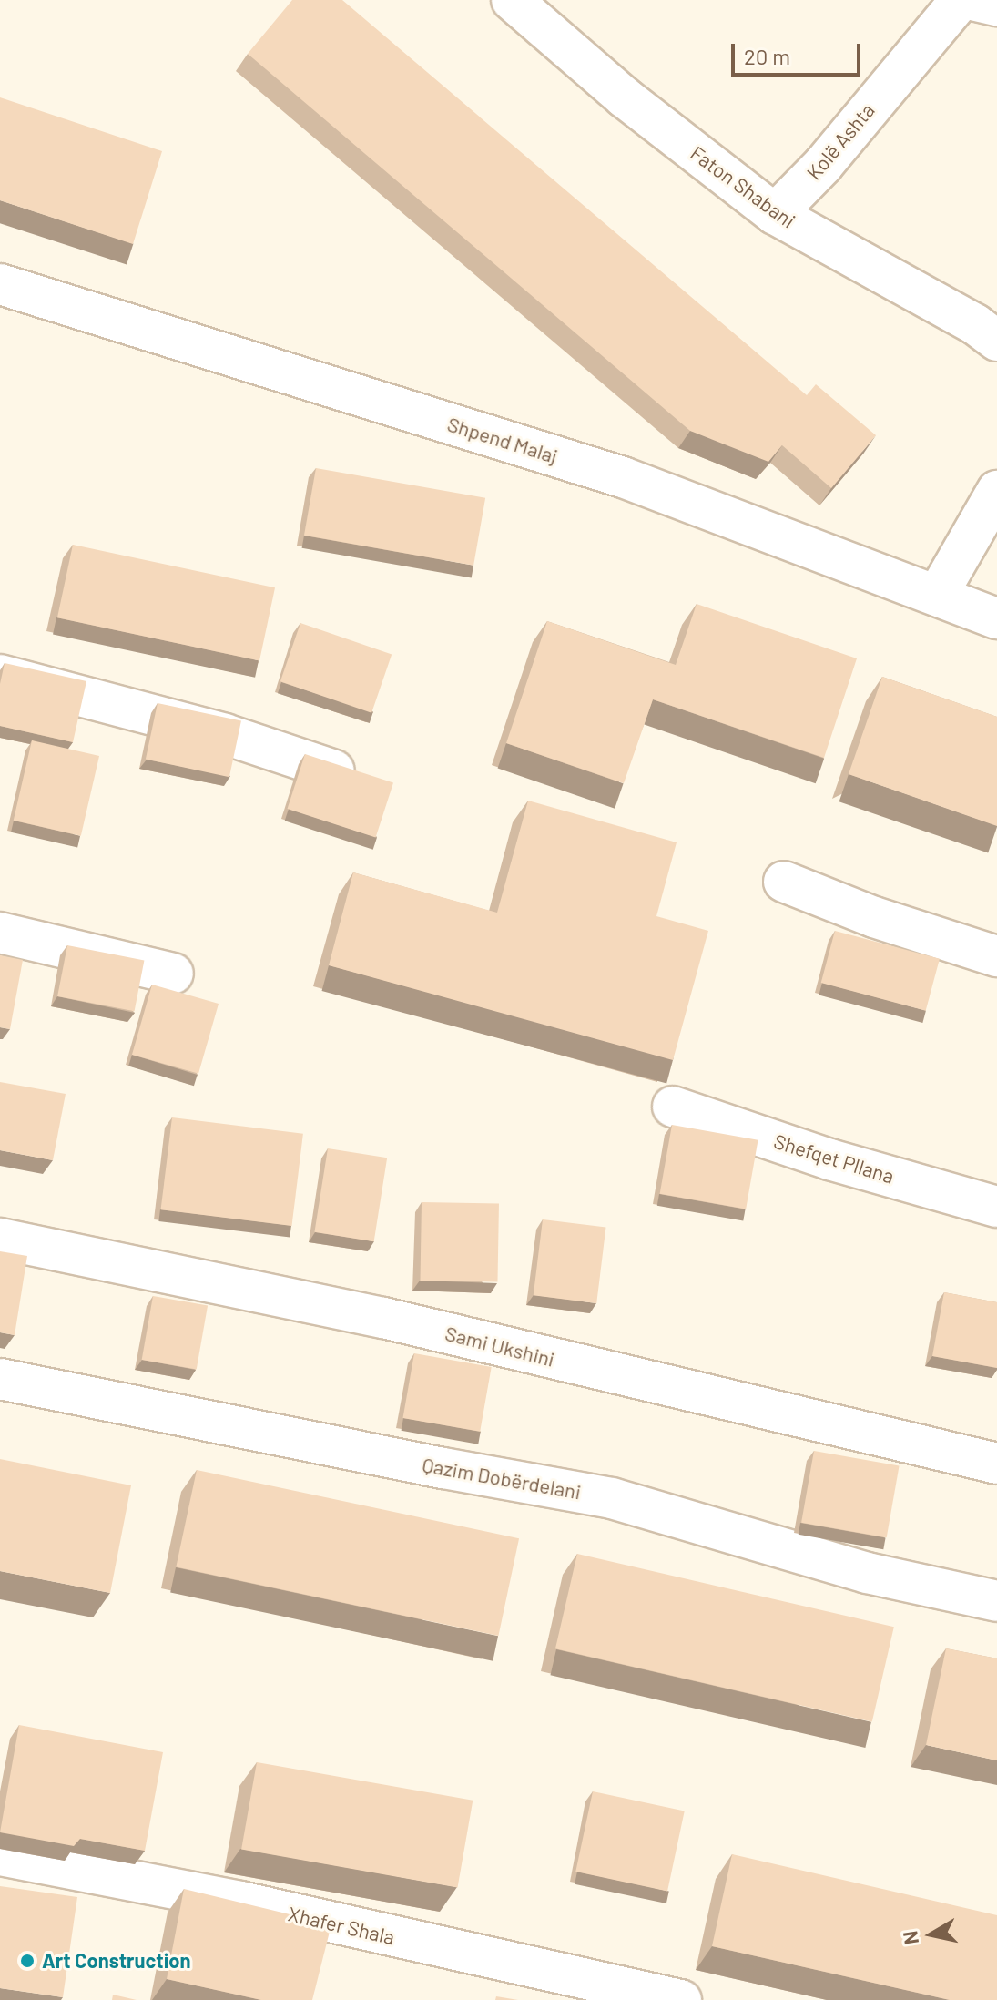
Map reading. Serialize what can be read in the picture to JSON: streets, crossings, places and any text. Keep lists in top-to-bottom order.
{
  "streets": {
    "street": [
      "Kolë Ashta",
      "Faton Shabani",
      "Shpend Malaj",
      "Shefqet Pllana",
      "Sami Ukshini",
      "Qazim Dobërdelani",
      "Xhafer Shala"
    ]
  },
  "crossings": [
    ["Kolë Ashta", "Faton Shabani"]
  ],
  "places": ["Art Construction"],
  "scale_bar": "20 m",
  "north": "left"
}
